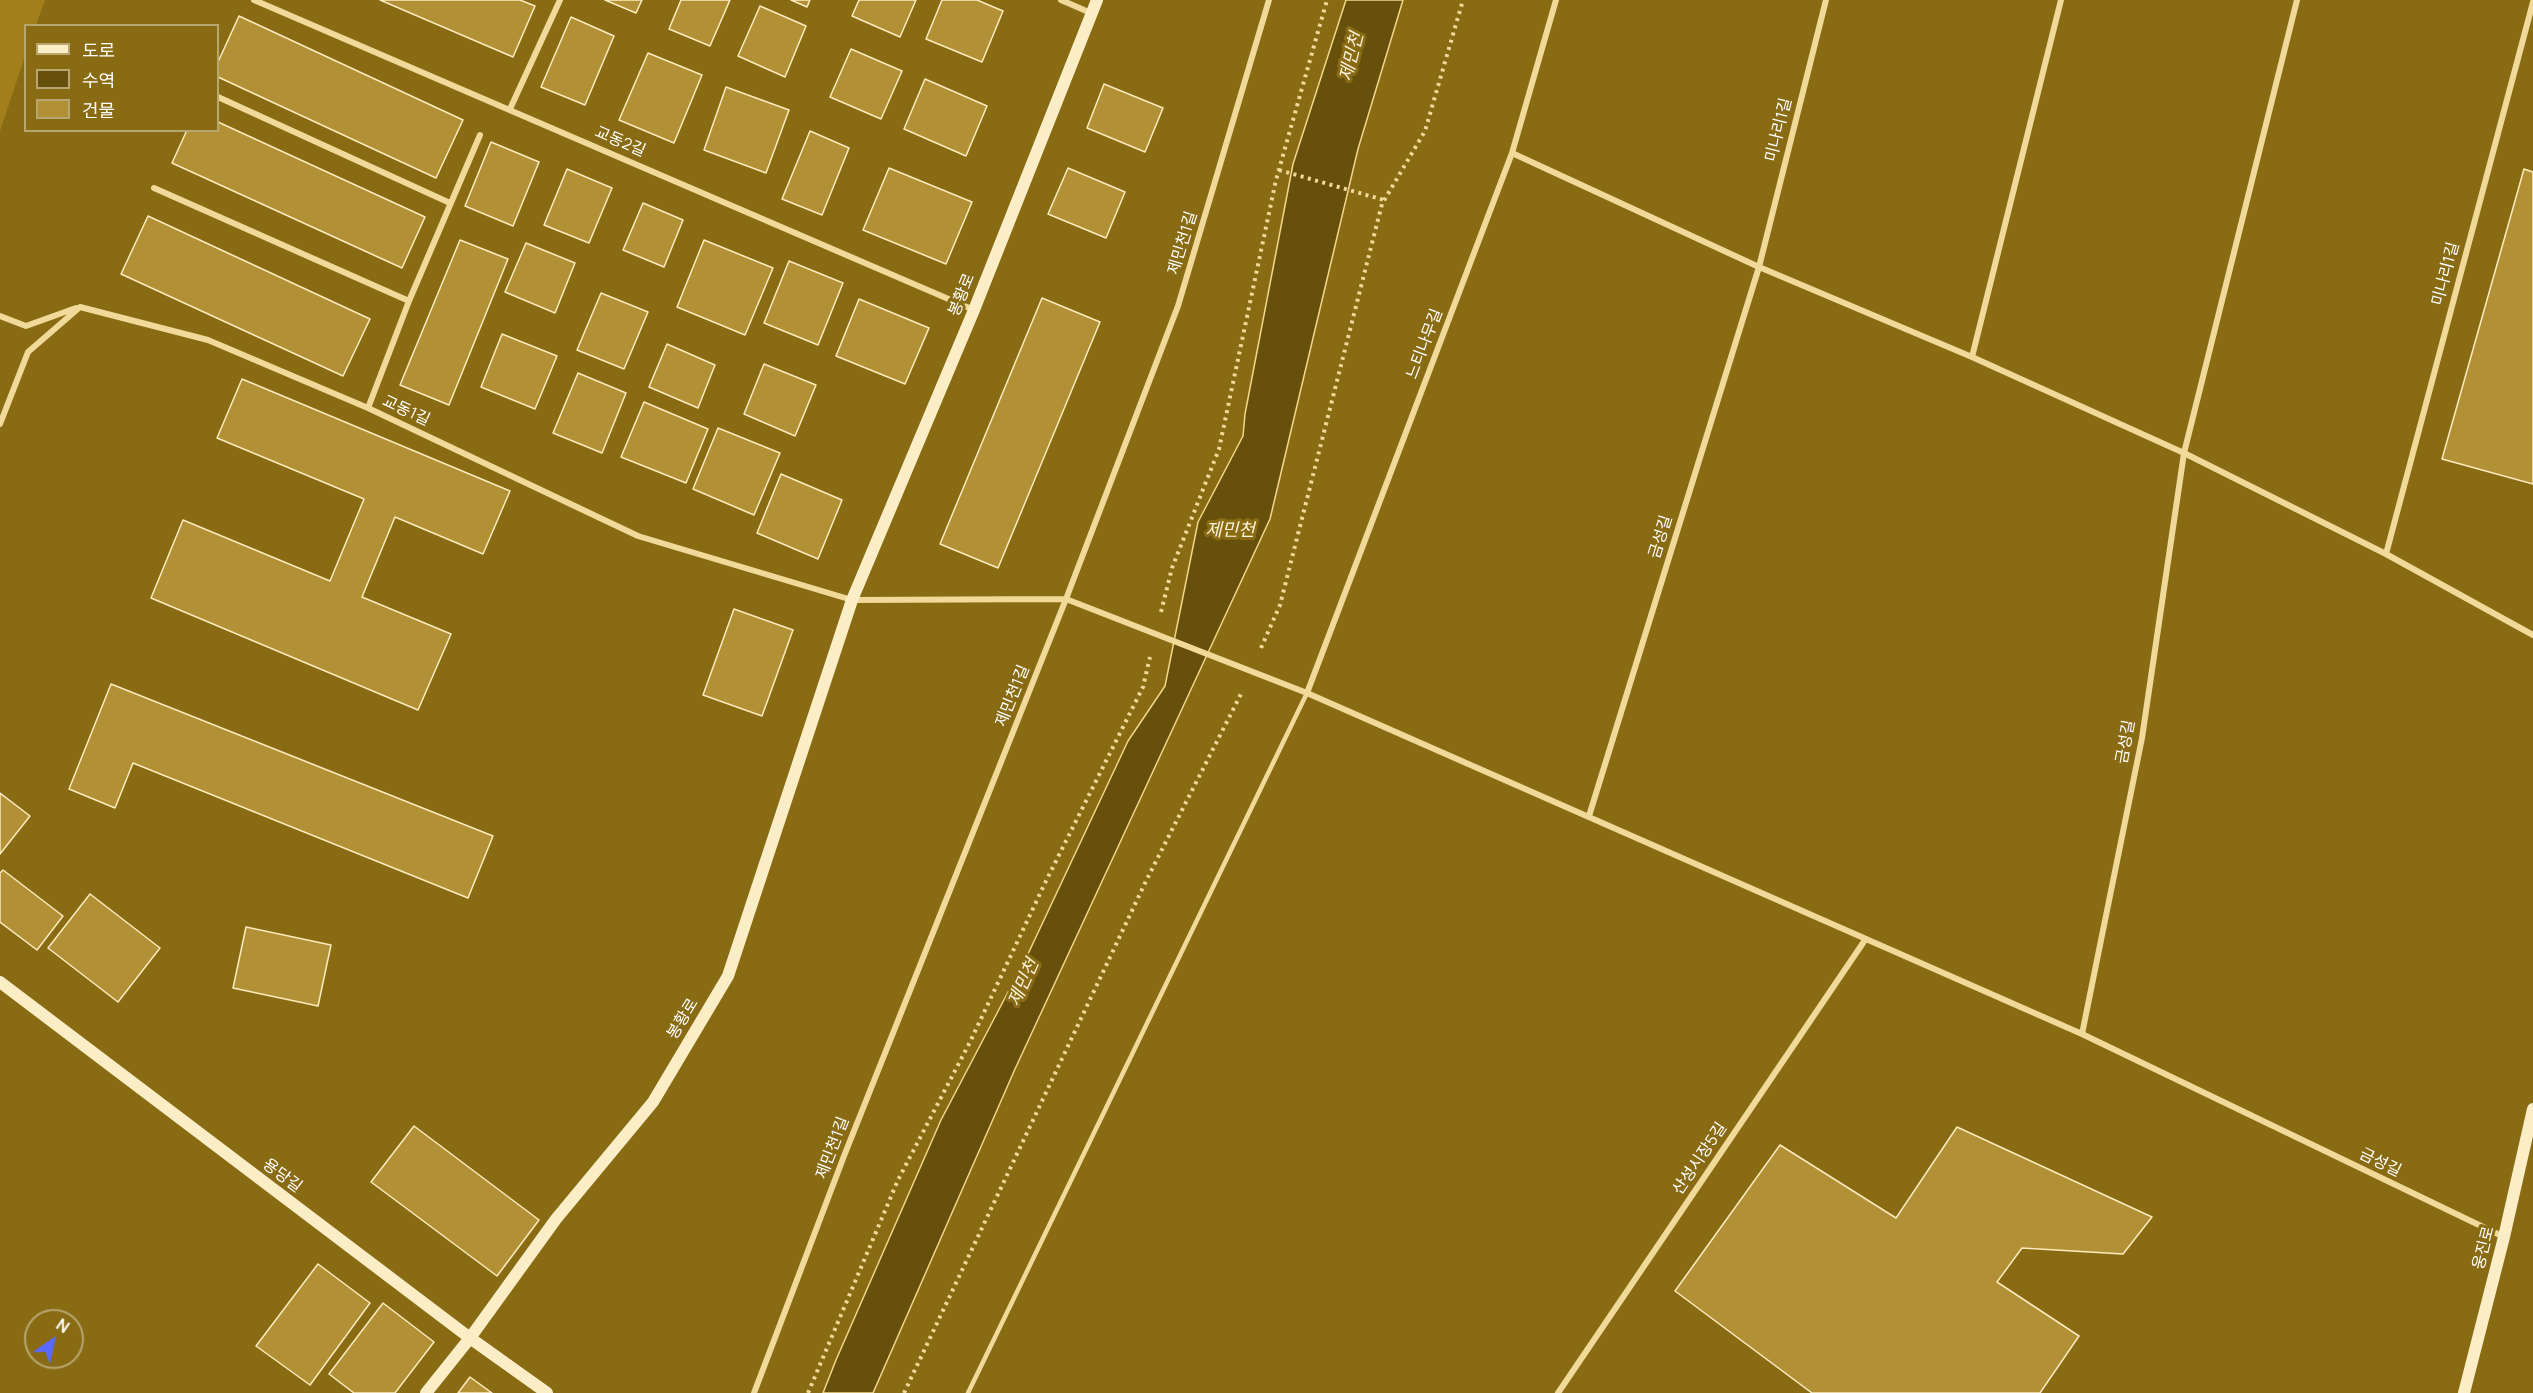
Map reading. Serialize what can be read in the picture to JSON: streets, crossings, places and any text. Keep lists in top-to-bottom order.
{
  "streets": {
    "main road": ["봉황로", "용당길", "웅진로"],
    "street": [
      "미나리1길",
      "교동2길",
      "제민천1길",
      "느티나무길",
      "교동1길",
      "금성길",
      "산성시장5길"
    ]
  },
  "crossings": [
    ["미나리1길", "금성길"],
    ["교동2길", "봉황로"],
    ["제민천1길", "금성길"],
    ["봉황로", "교동1길"],
    ["봉황로", "용당길"],
    ["느티나무길", "금성길"],
    ["금성길", "산성시장5길"],
    ["금성길", "웅진로"]
  ],
  "water": ["제민천"],
  "legend": ["도로", "수역", "건물"],
  "north": "top right"
}
